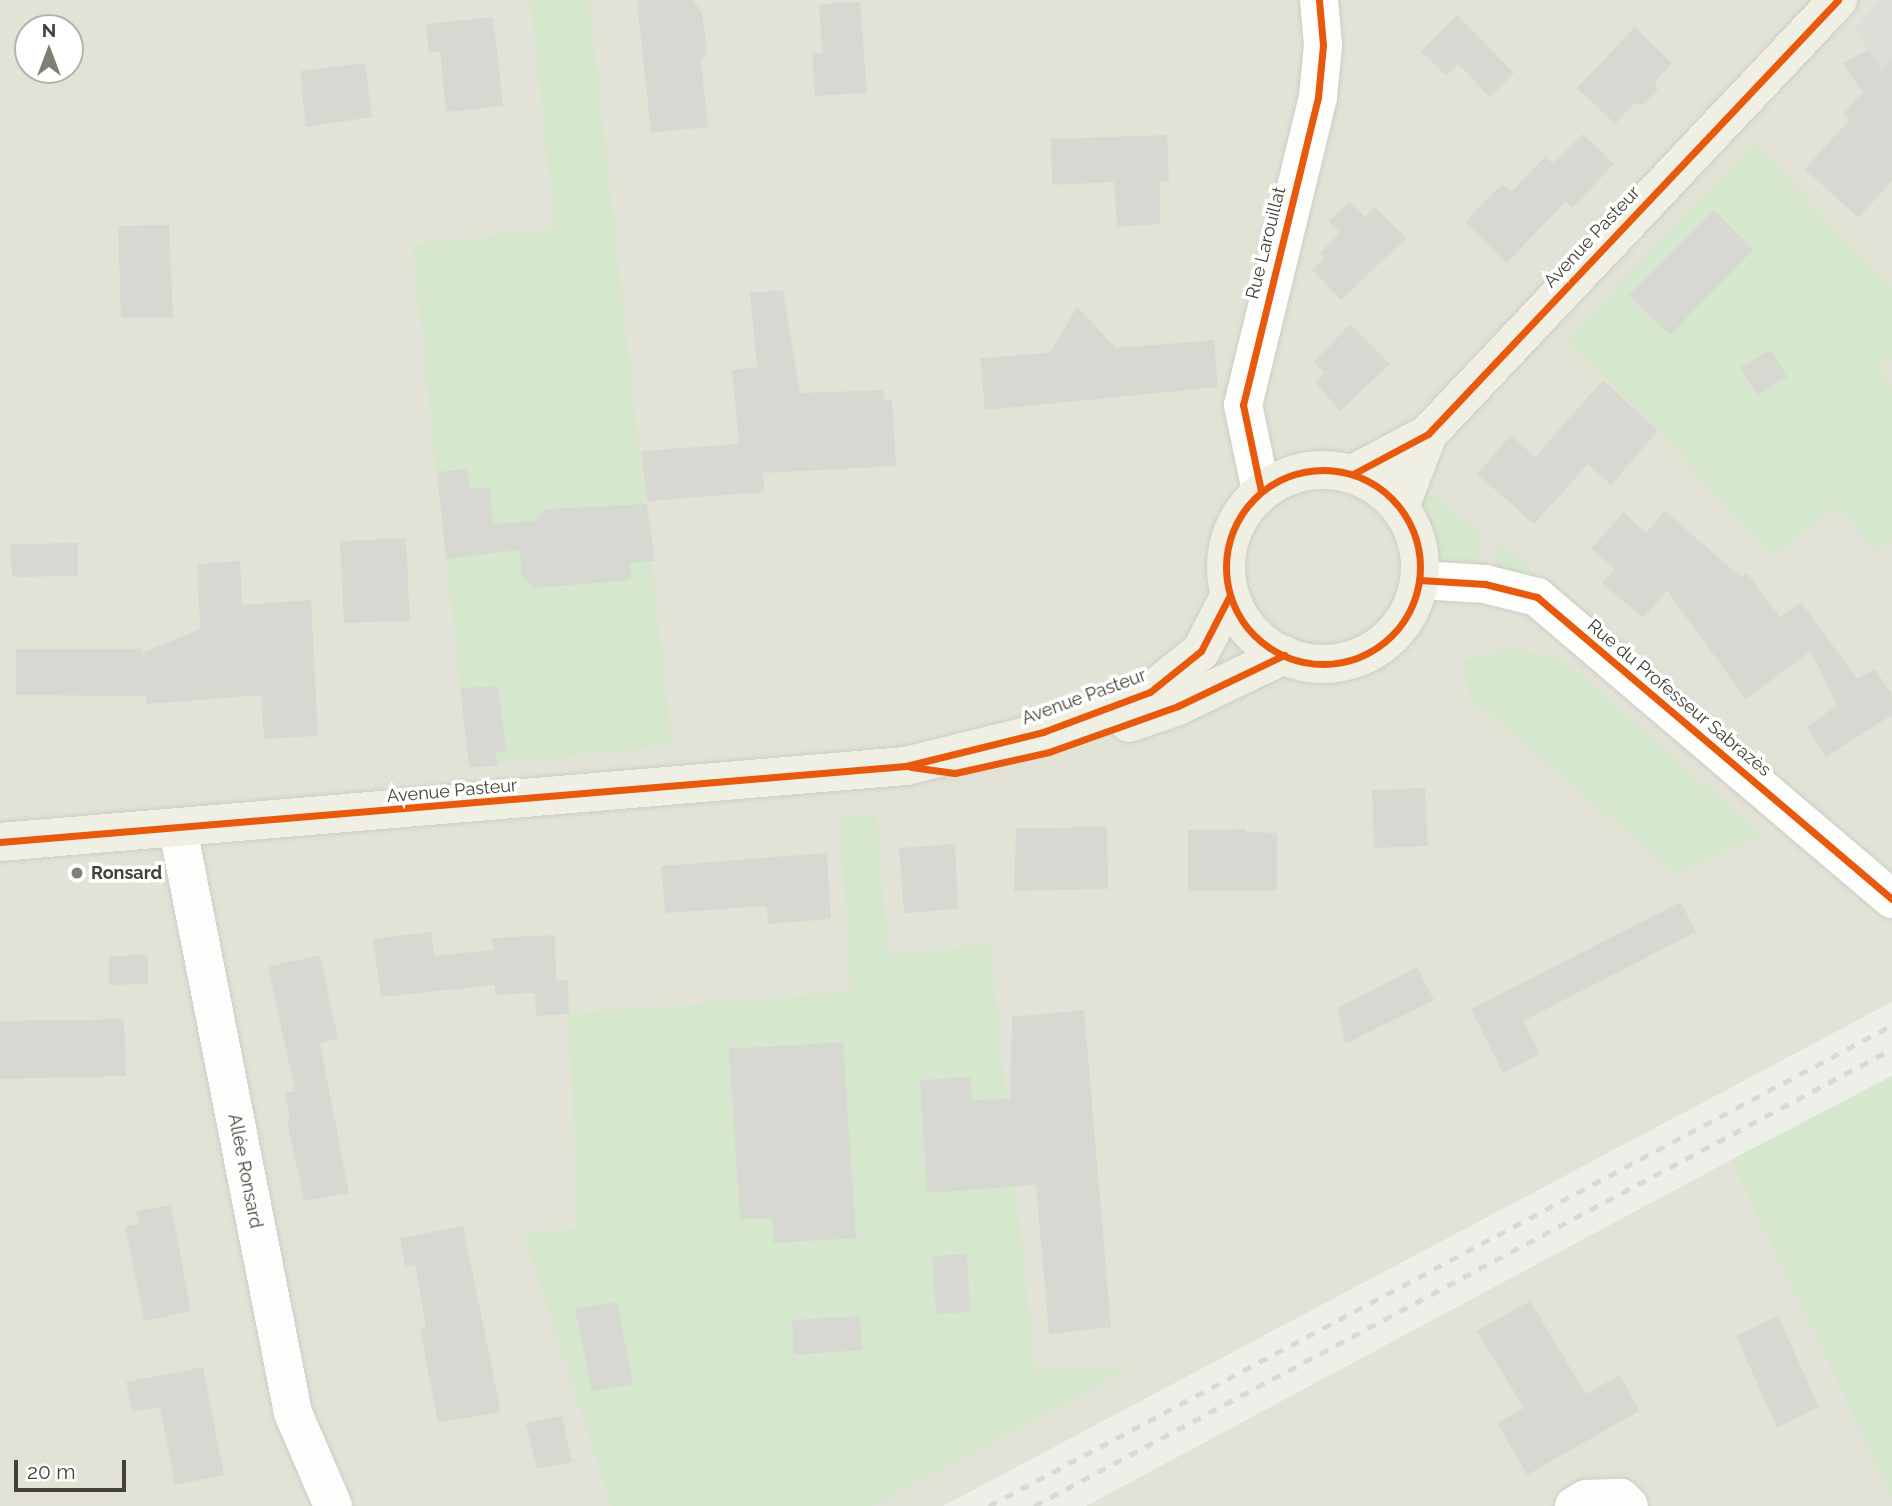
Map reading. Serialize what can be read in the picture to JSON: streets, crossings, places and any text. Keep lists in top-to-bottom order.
{
  "streets": {
    "main road": ["Avenue Pasteur"],
    "street": ["Rue Larouillat", "Rue du Professeur Sabrazès", "Allée Ronsard"]
  },
  "crossings": [
    ["Avenue Pasteur", "Rue Larouillat"],
    ["Avenue Pasteur", "Rue du Professeur Sabrazès"],
    ["Avenue Pasteur", "Allée Ronsard"],
    ["Rue Larouillat", "Rue du Professeur Sabrazès"]
  ],
  "places": ["Ronsard"],
  "scale_bar": "20 m",
  "north": "top"
}
